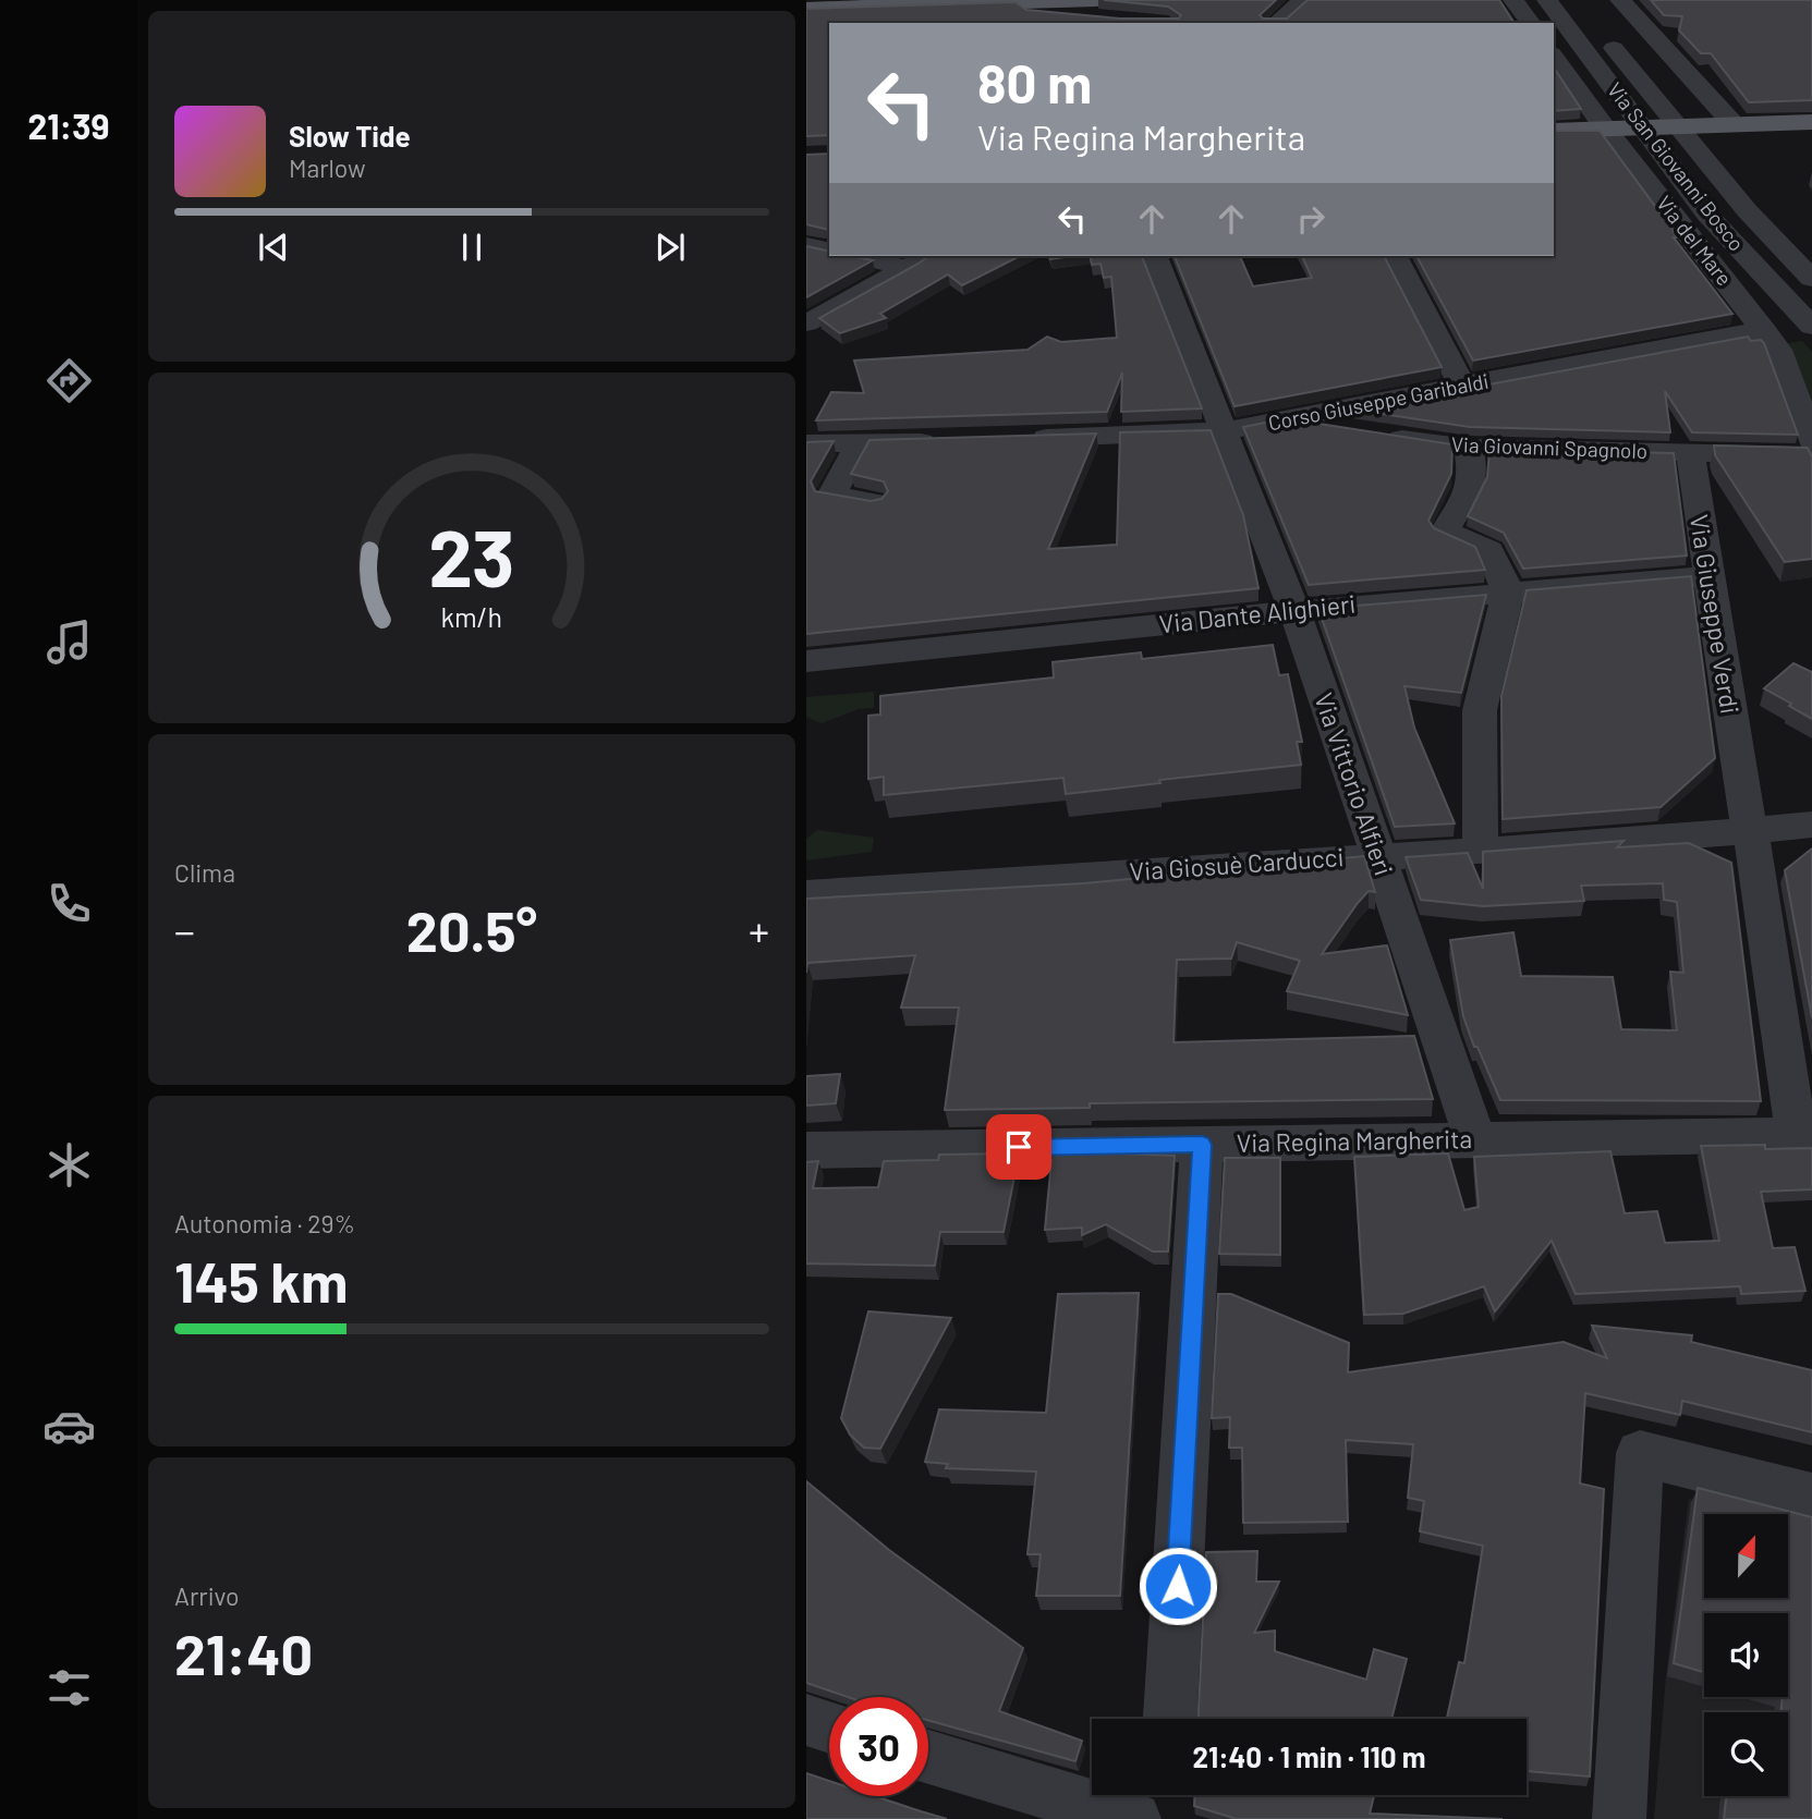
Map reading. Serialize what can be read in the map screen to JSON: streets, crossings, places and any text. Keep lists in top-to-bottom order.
{
  "streets": {
    "street": [
      "Via San Giovanni Bosco",
      "Via del Mare",
      "Corso Giuseppe Garibaldi",
      "Via Giovanni Spagnolo",
      "Via Dante Alighieri",
      "Via Giuseppe Verdi",
      "Via Vittorio Alfieri",
      "Via Giosuè Carducci",
      "Via Regina Margherita"
    ]
  },
  "crossings": [
    ["Via del Mare", "Corso Giuseppe Garibaldi"],
    ["Corso Giuseppe Garibaldi", "Via Giovanni Spagnolo"],
    ["Corso Giuseppe Garibaldi", "Via Vittorio Alfieri"],
    ["Via Giovanni Spagnolo", "Via Giuseppe Verdi"],
    ["Via Dante Alighieri", "Via Giuseppe Verdi"],
    ["Via Dante Alighieri", "Via Vittorio Alfieri"],
    ["Via Giuseppe Verdi", "Via Giosuè Carducci"],
    ["Via Giuseppe Verdi", "Via Regina Margherita"],
    ["Via Vittorio Alfieri", "Via Giosuè Carducci"],
    ["Via Vittorio Alfieri", "Via Regina Margherita"]
  ],
  "north": "top",
  "page": {
    "tabs": "21:39",
    "turn": ["80 m", "Via Regina Margherita"],
    "song": ["Slow Tide", "Marlow"],
    "tile": [
      "Clima",
      ["Autonomia · 29%", "145 km"],
      ["Arrivo", "21:40"]
    ],
    "heat": ["−", "20.5°", "+"],
    "limit": "30",
    "trip": "21:40 · 1 min · 110 m",
    "gauge": ["23", "km/h"]
  }
}
